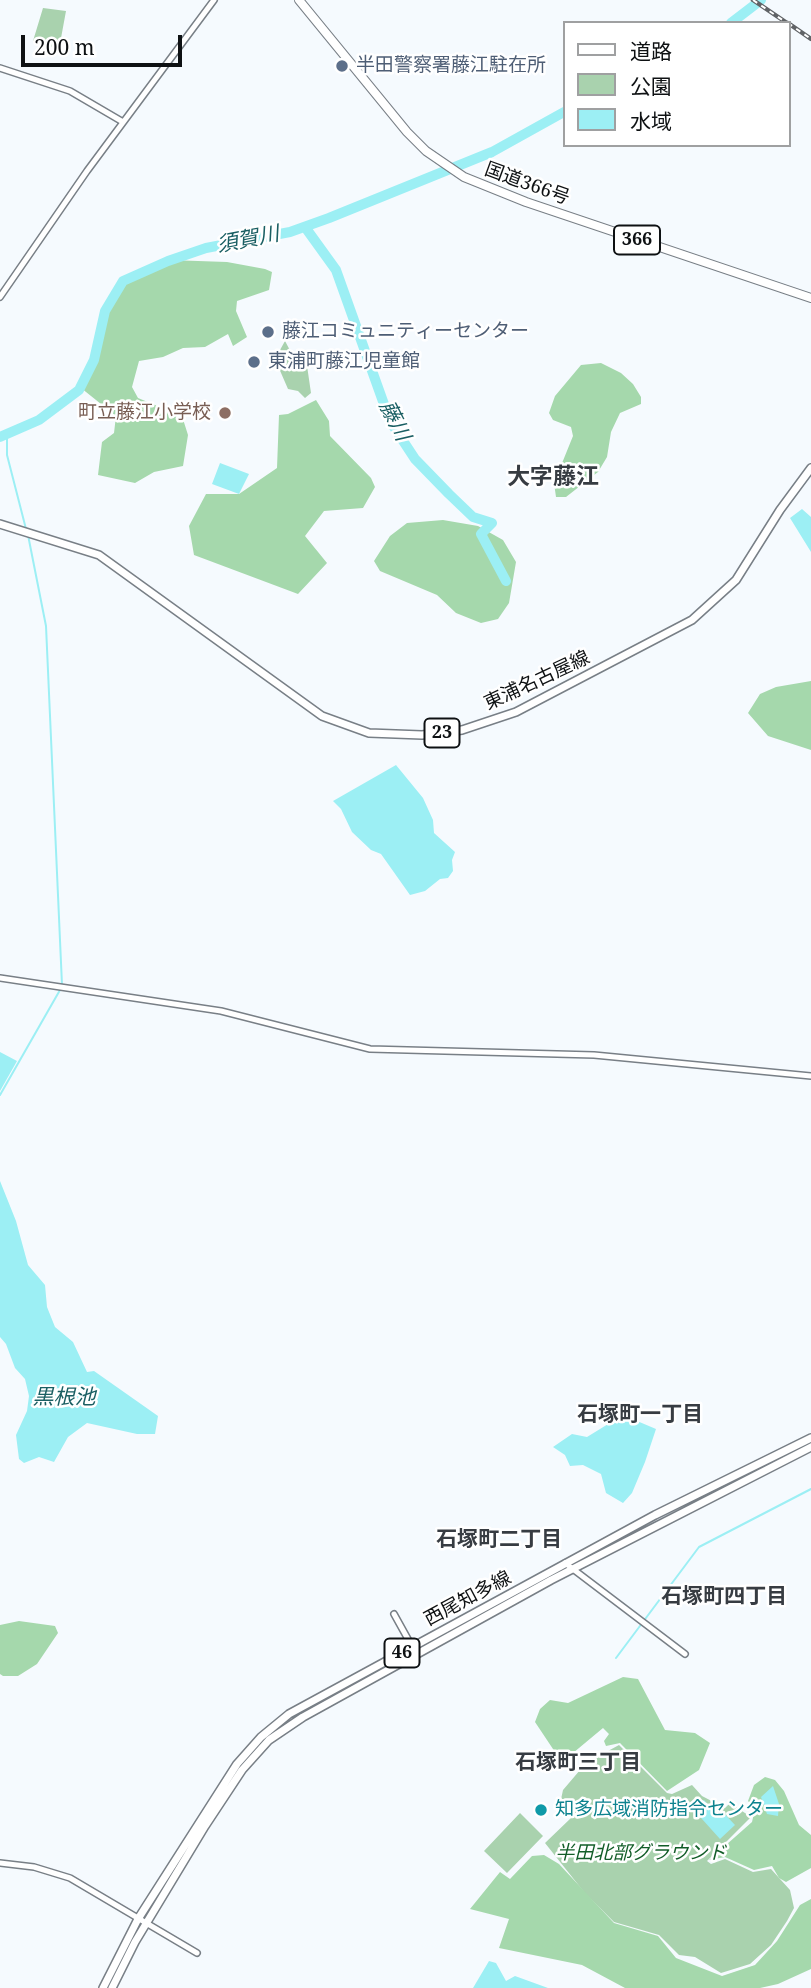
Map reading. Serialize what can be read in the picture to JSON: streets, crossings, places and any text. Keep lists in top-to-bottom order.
{
  "streets": {
    "highway": ["国道366号", "366"],
    "main road": [
      "東浦名古屋線",
      "23",
      "西尾知多線",
      "46"
    ]
  },
  "districts": [
    "大字藤江",
    "石塚町一丁目",
    "石塚町二丁目",
    "石塚町四丁目",
    "石塚町三丁目"
  ],
  "water": ["須賀川", "藤川", "黒根池"],
  "parks": ["半田北部グラウンド"],
  "places": [
    "半田警察署藤江駐在所",
    "藤江コミュニティーセンター",
    "東浦町藤江児童館",
    "町立藤江小学校",
    "知多広域消防指令センター"
  ],
  "legend": ["道路", "公園", "水域"],
  "scale_bar": "200 m"
}
